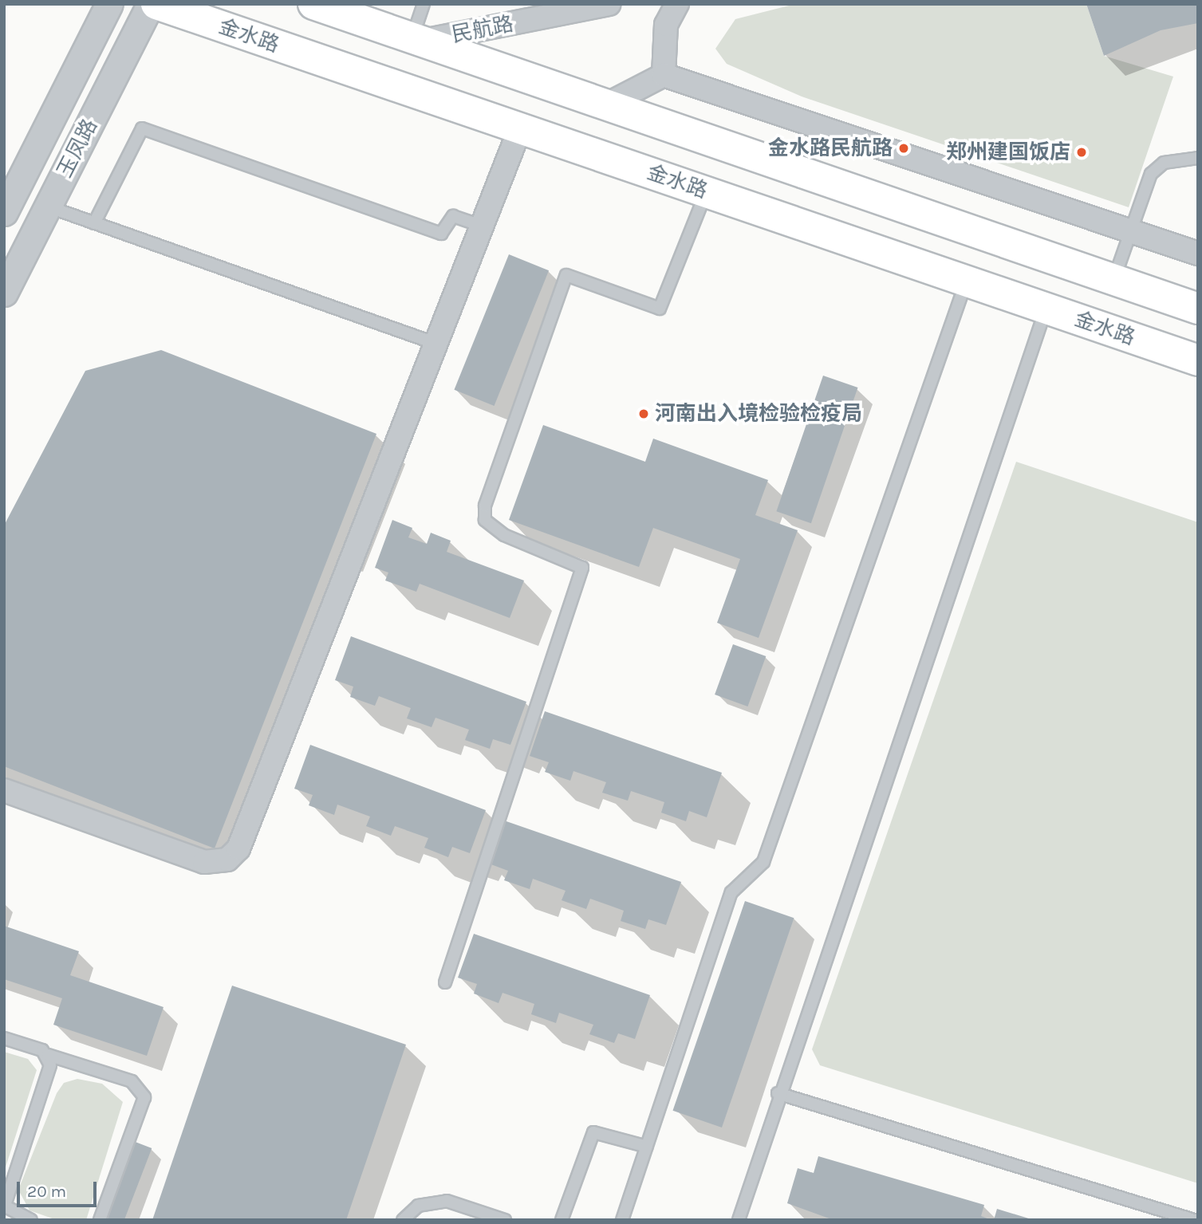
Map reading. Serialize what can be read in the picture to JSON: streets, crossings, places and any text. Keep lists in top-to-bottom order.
{
  "streets": {
    "main road": ["金水路"],
    "street": ["民航路", "玉凤路"]
  },
  "places": ["金水路民航路", "郑州建国饭店", "河南出入境检验检疫局"],
  "scale_bar": "20 m"
}
